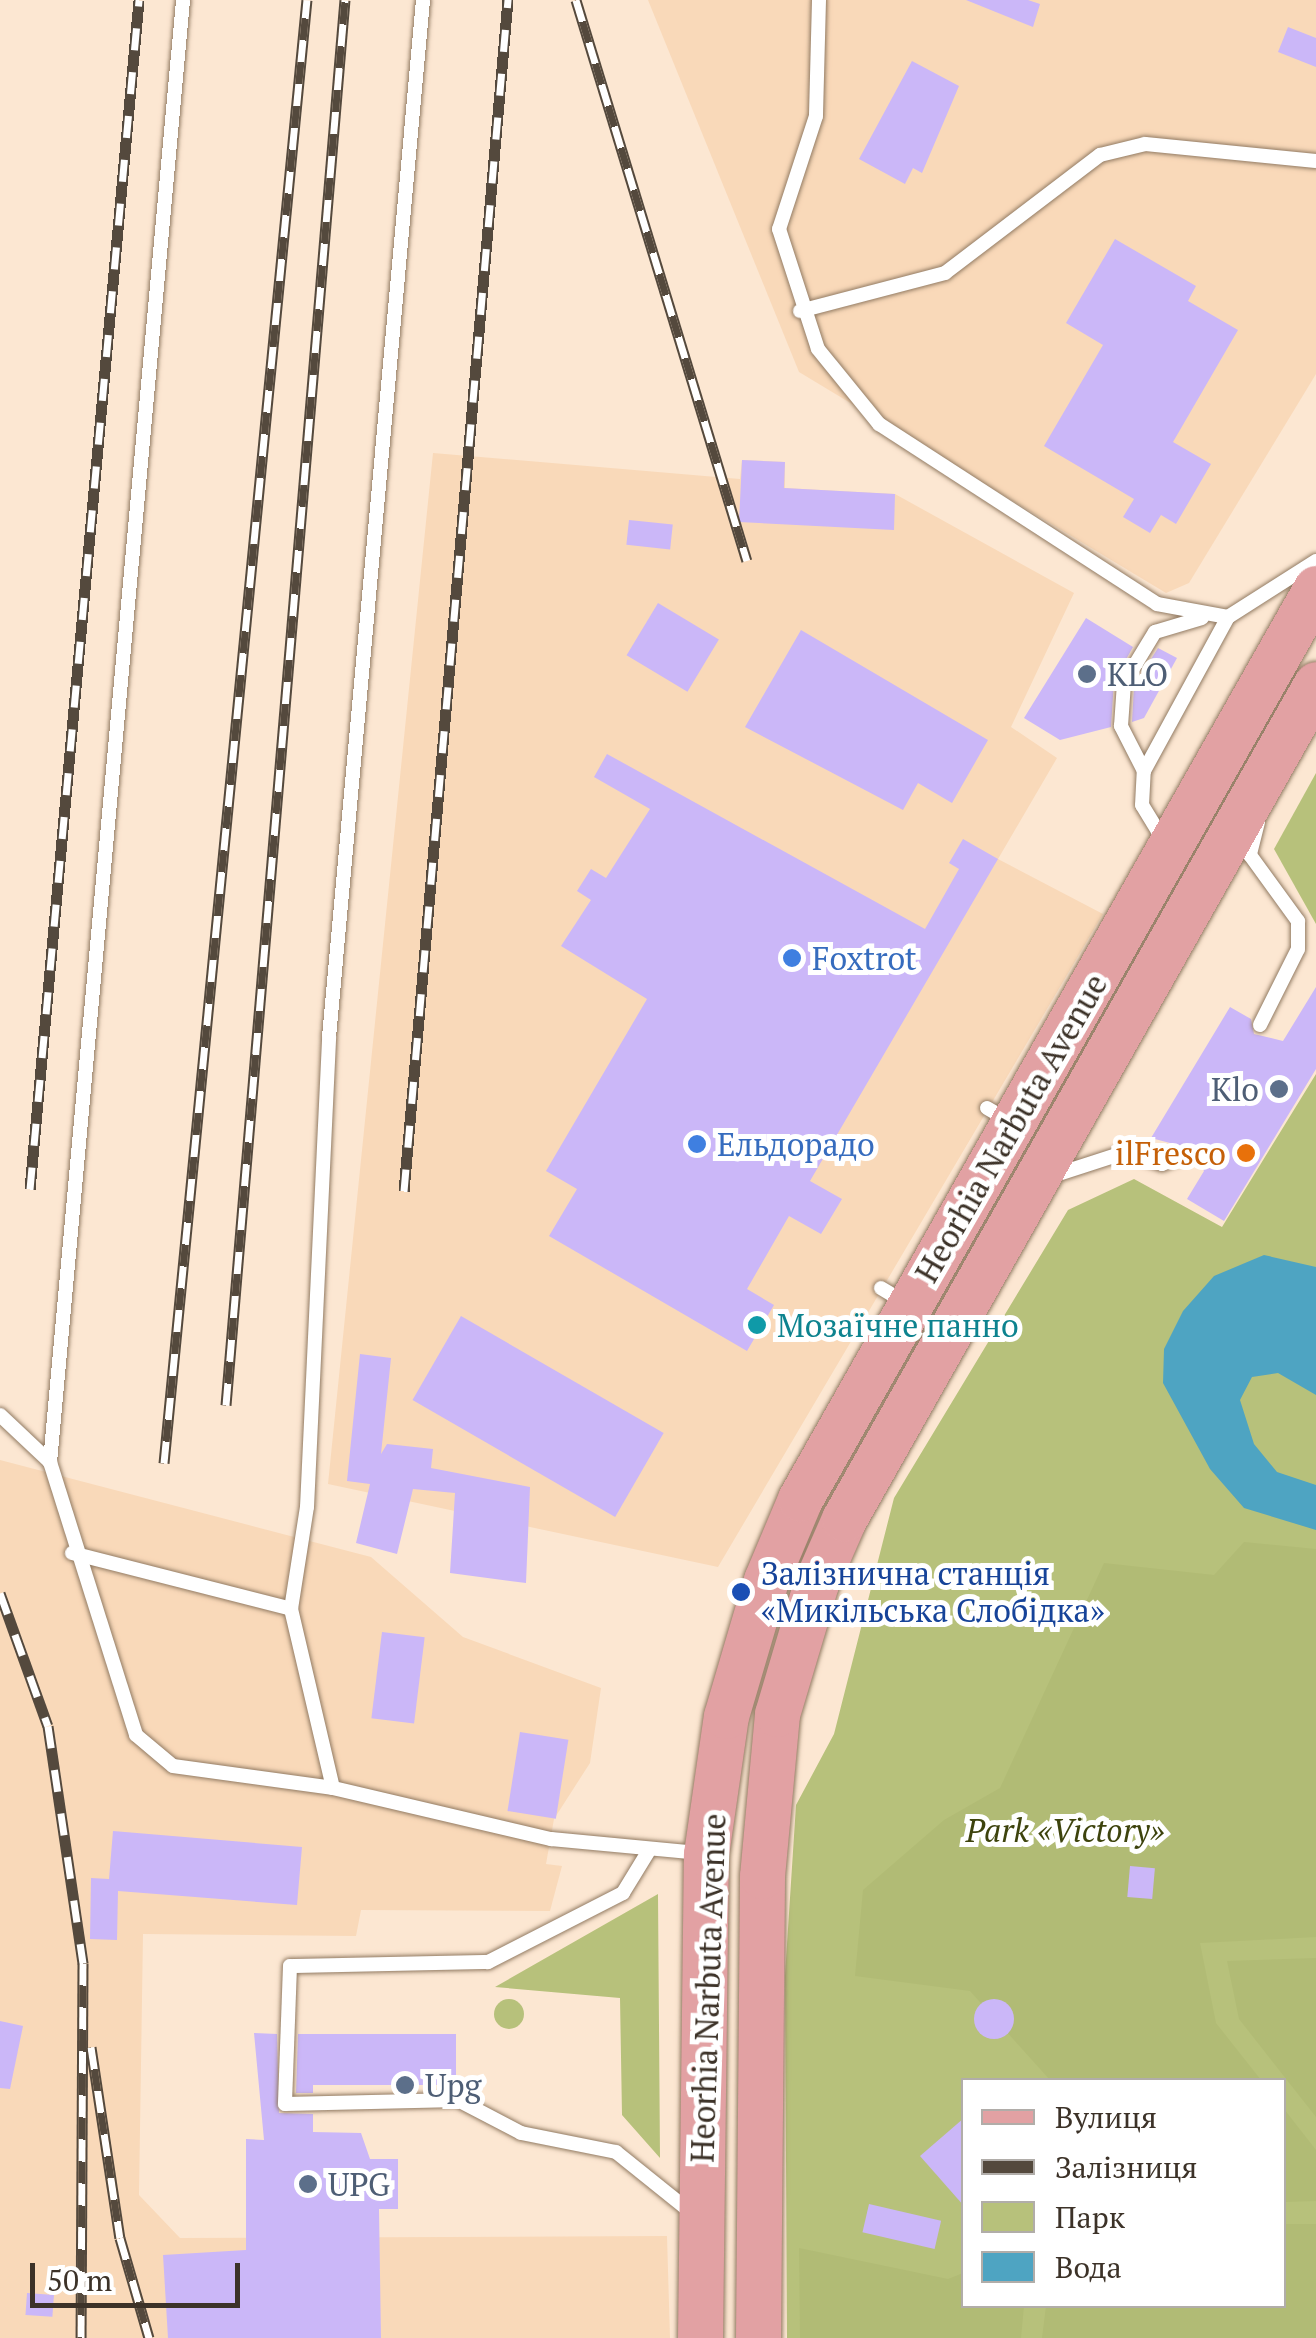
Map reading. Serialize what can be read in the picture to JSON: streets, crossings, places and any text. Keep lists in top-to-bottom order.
{
  "streets": {
    "main road": ["Heorhia Narbuta Avenue"]
  },
  "parks": ["Park «Victory»"],
  "places": [
    "KLO",
    "Foxtrot",
    "Klo",
    "Ельдорадо",
    "ilFresco",
    "Мозаїчне панно",
    "Залізнична станція «Микільська Слобідка»",
    "Upg",
    "UPG"
  ],
  "legend": [
    "Вулиця",
    "Залізниця",
    "Парк",
    "Вода"
  ],
  "scale_bar": "50 m"
}
